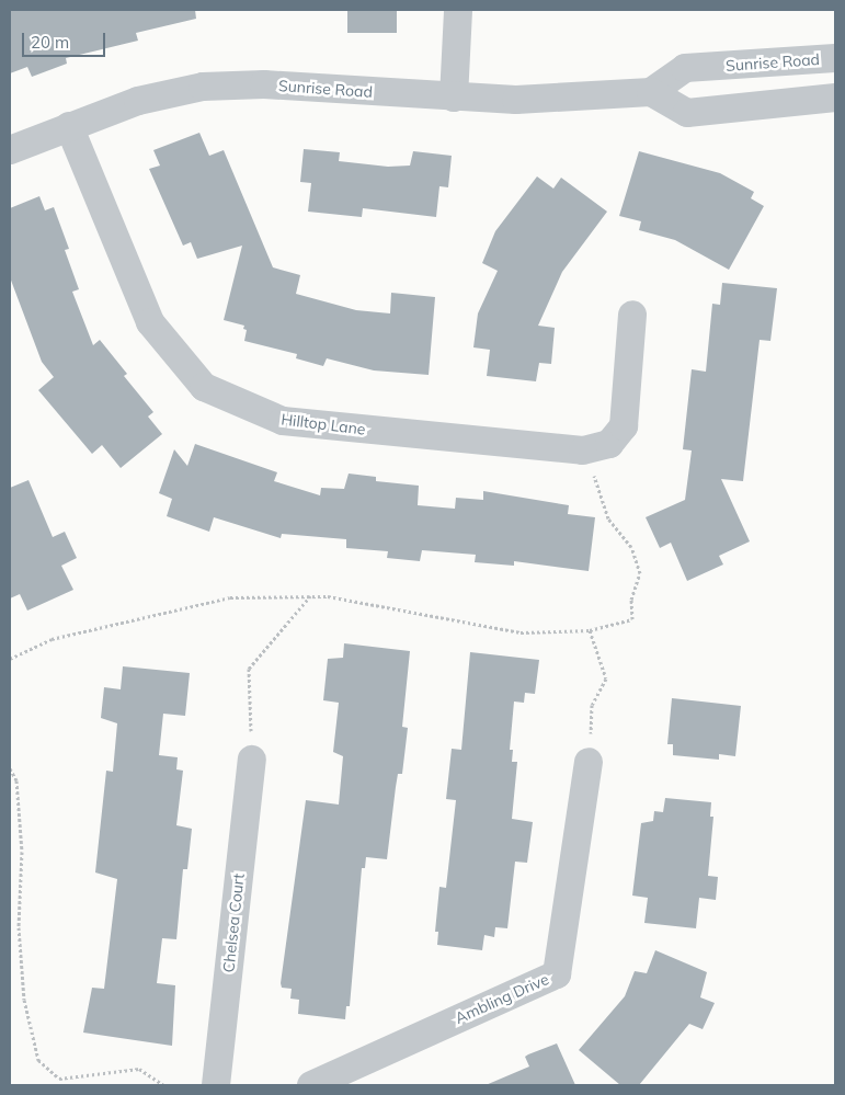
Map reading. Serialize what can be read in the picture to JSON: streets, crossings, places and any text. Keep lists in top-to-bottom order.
{
  "streets": {
    "street": [
      "Sunrise Road",
      "Hilltop Lane",
      "Chelsea Court",
      "Ambling Drive"
    ]
  },
  "crossings": [
    ["Sunrise Road", "Hilltop Lane"]
  ],
  "scale_bar": "20 m"
}
